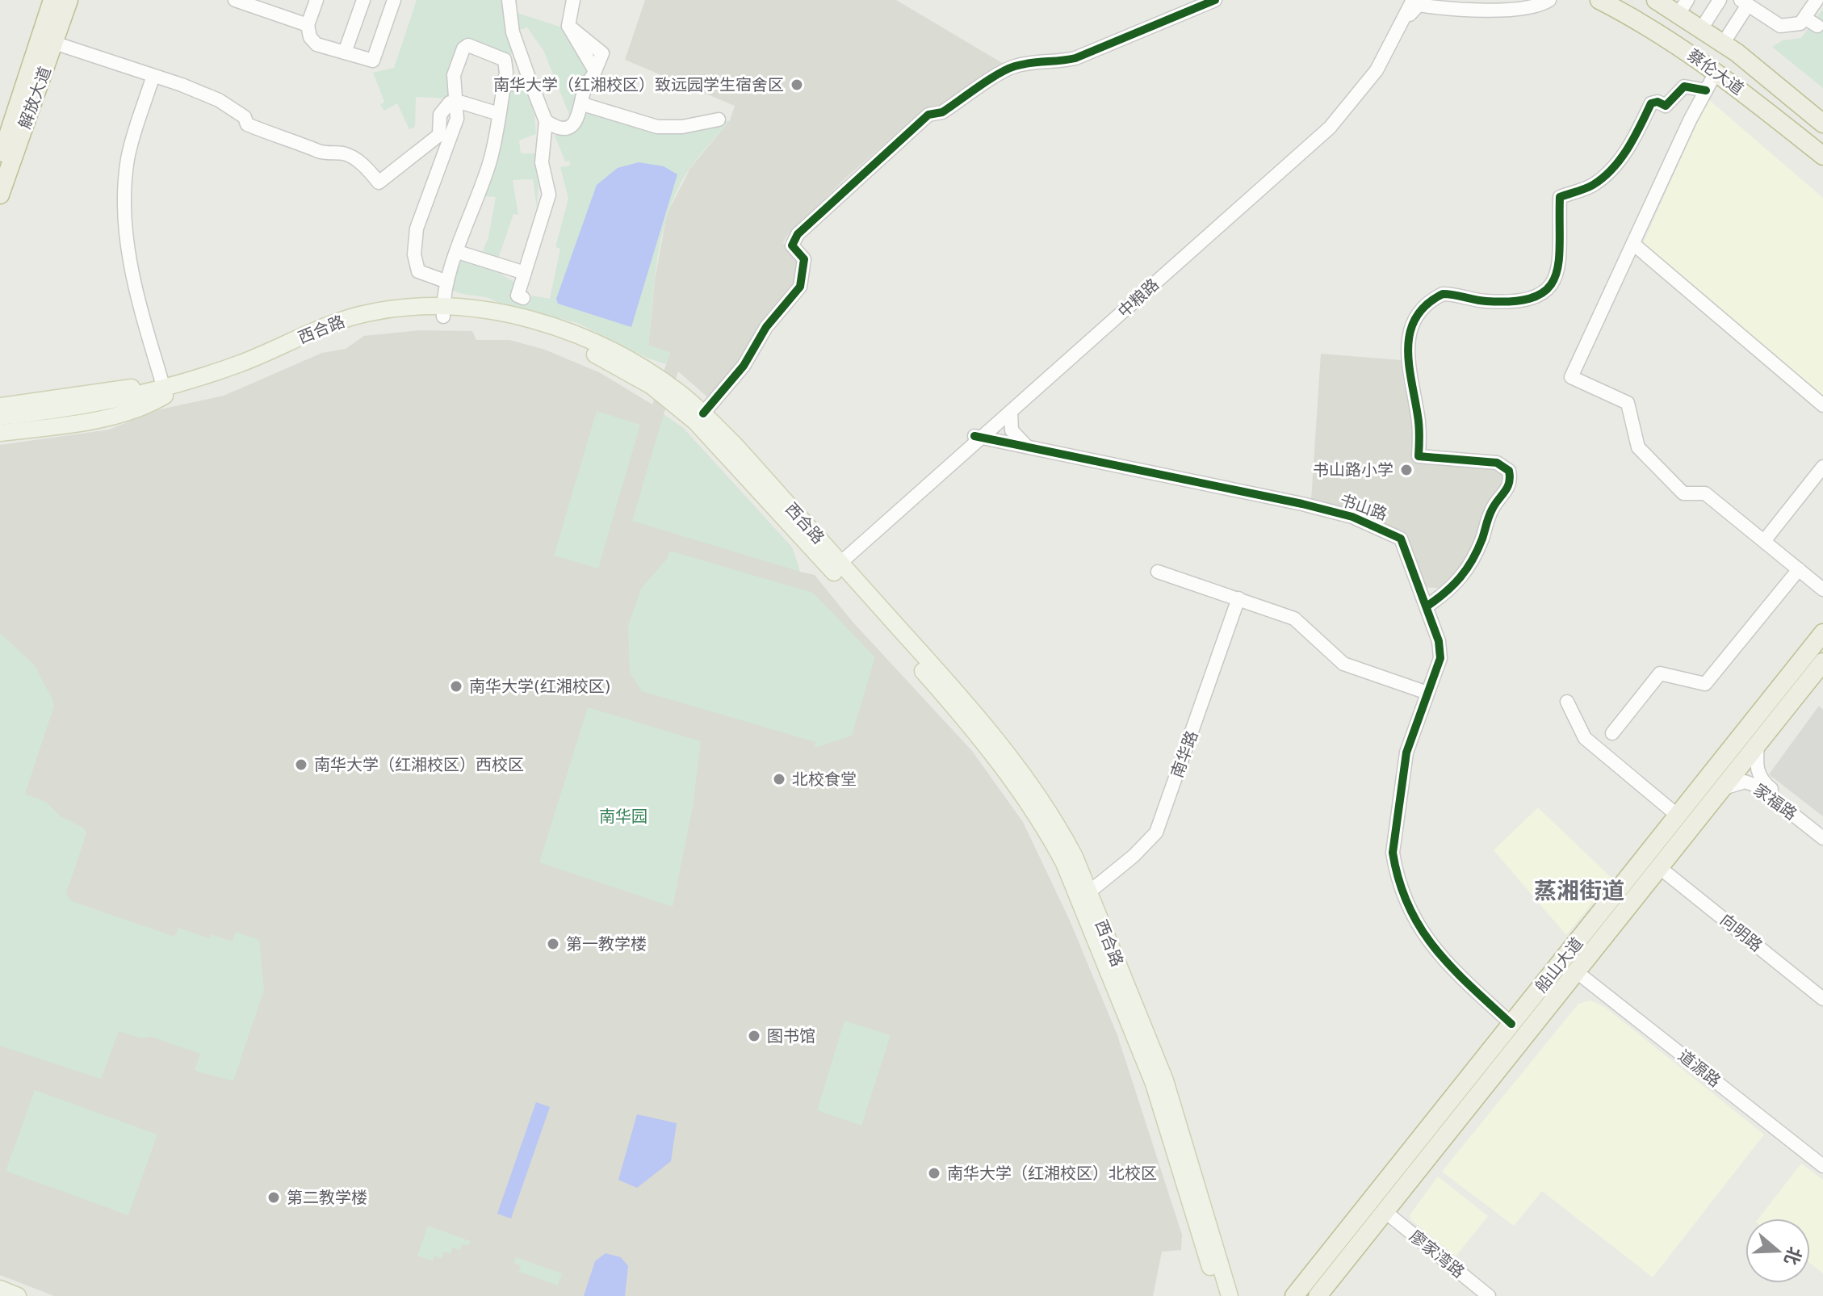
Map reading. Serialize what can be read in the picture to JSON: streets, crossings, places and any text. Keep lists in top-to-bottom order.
{
  "streets": {
    "highway": ["蔡伦大道", "解放大道", "船山大道"],
    "main road": ["西合路"],
    "street": [
      "中粮路",
      "书山路",
      "南华路",
      "家福路",
      "向明路",
      "道源路",
      "廖家湾路"
    ]
  },
  "crossings": [
    ["中粮路", "西合路"],
    ["中粮路", "书山路"],
    ["书山路", "船山大道"],
    ["家福路", "船山大道"],
    ["向明路", "船山大道"],
    ["船山大道", "道源路"],
    ["船山大道", "廖家湾路"]
  ],
  "districts": ["蒸湘街道"],
  "parks": ["南华园"],
  "places": [
    "南华大学（红湘校区）致远园学生宿舍区",
    "书山路小学",
    "南华大学(红湘校区)",
    "南华大学（红湘校区）西校区",
    "北校食堂",
    "第一教学楼",
    "图书馆",
    "南华大学（红湘校区）北校区",
    "第二教学楼"
  ],
  "north": "right"
}
